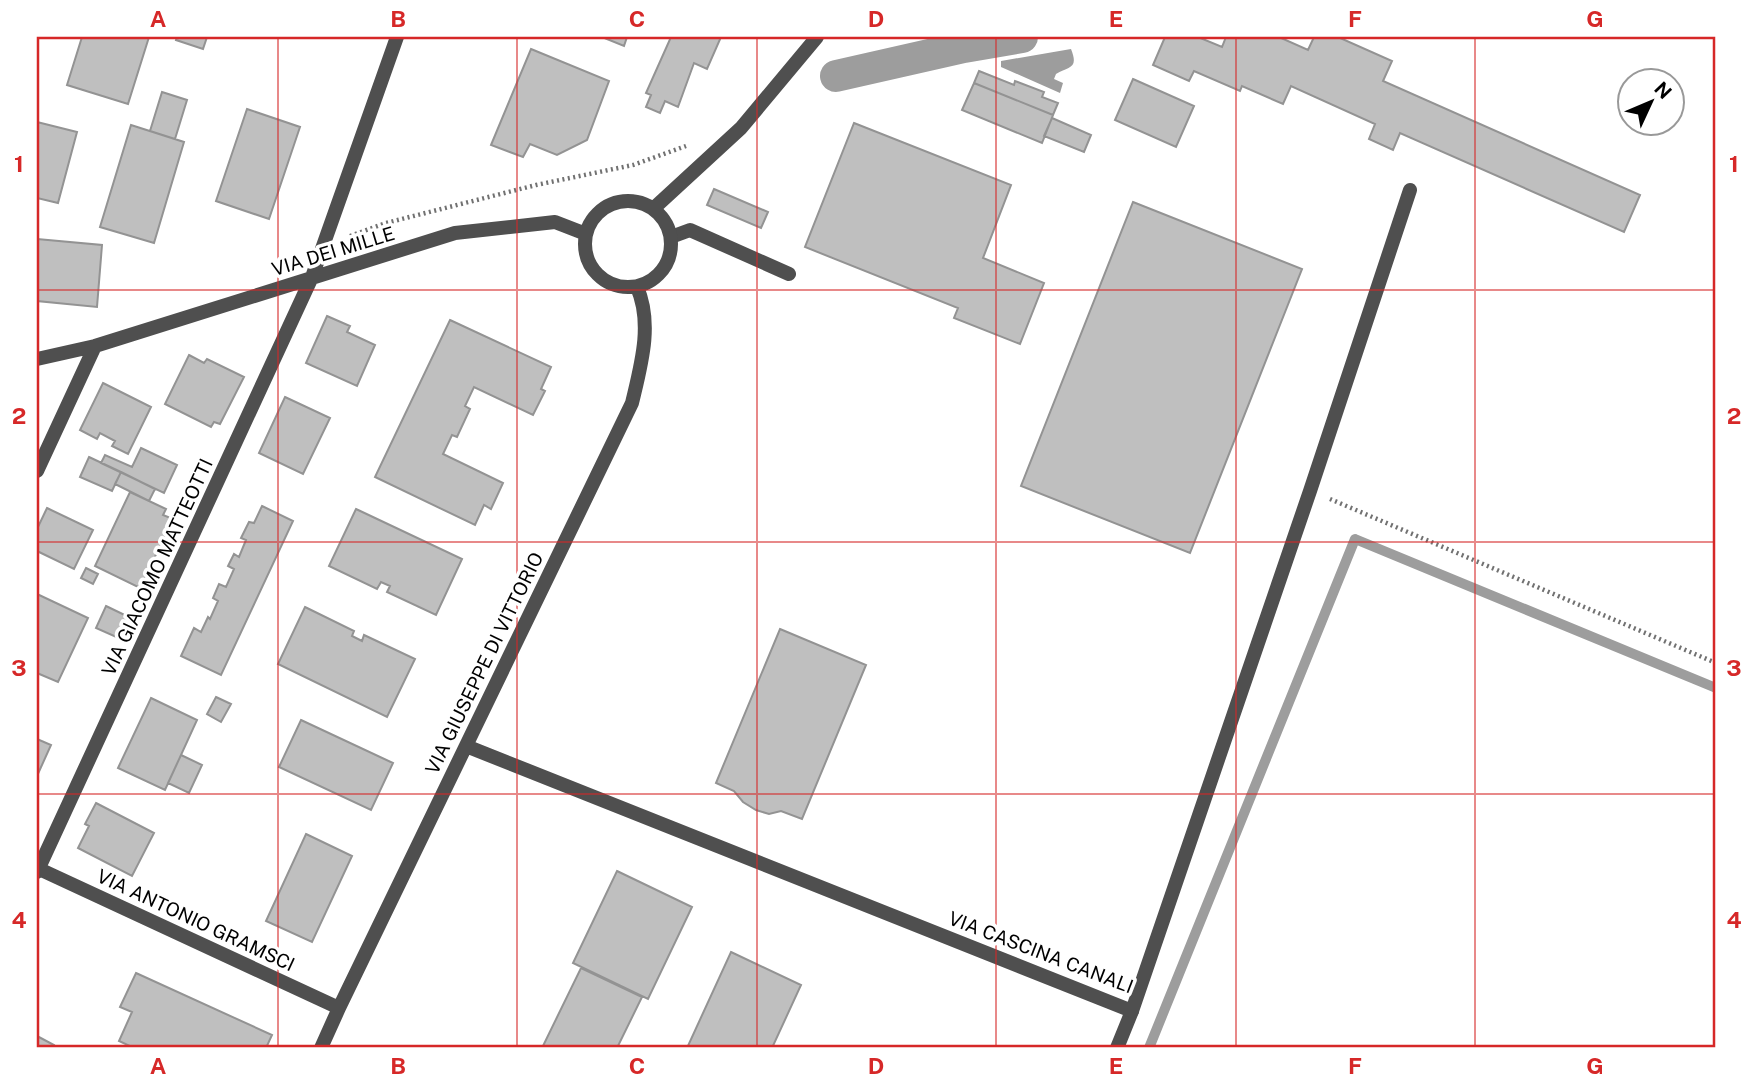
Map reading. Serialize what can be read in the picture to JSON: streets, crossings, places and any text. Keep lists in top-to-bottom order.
{
  "streets": {
    "street": [
      "VIA DEI MILLE",
      "VIA GIACOMO MATTEOTTI",
      "VIA GIUSEPPE DI VITTORIO",
      "VIA ANTONIO GRAMSCI",
      "VIA CASCINA CANALI"
    ]
  },
  "crossings": [
    ["VIA DEI MILLE", "VIA GIACOMO MATTEOTTI"],
    ["VIA DEI MILLE", "VIA GIUSEPPE DI VITTORIO"],
    ["VIA GIACOMO MATTEOTTI", "VIA ANTONIO GRAMSCI"],
    ["VIA GIUSEPPE DI VITTORIO", "VIA ANTONIO GRAMSCI"],
    ["VIA GIUSEPPE DI VITTORIO", "VIA CASCINA CANALI"]
  ],
  "north": "top right",
  "grid": {
    "columns": [
      "A",
      "B",
      "C",
      "D",
      "E",
      "F",
      "G"
    ],
    "rows": [
      "1",
      "2",
      "3",
      "4"
    ]
  }
}
